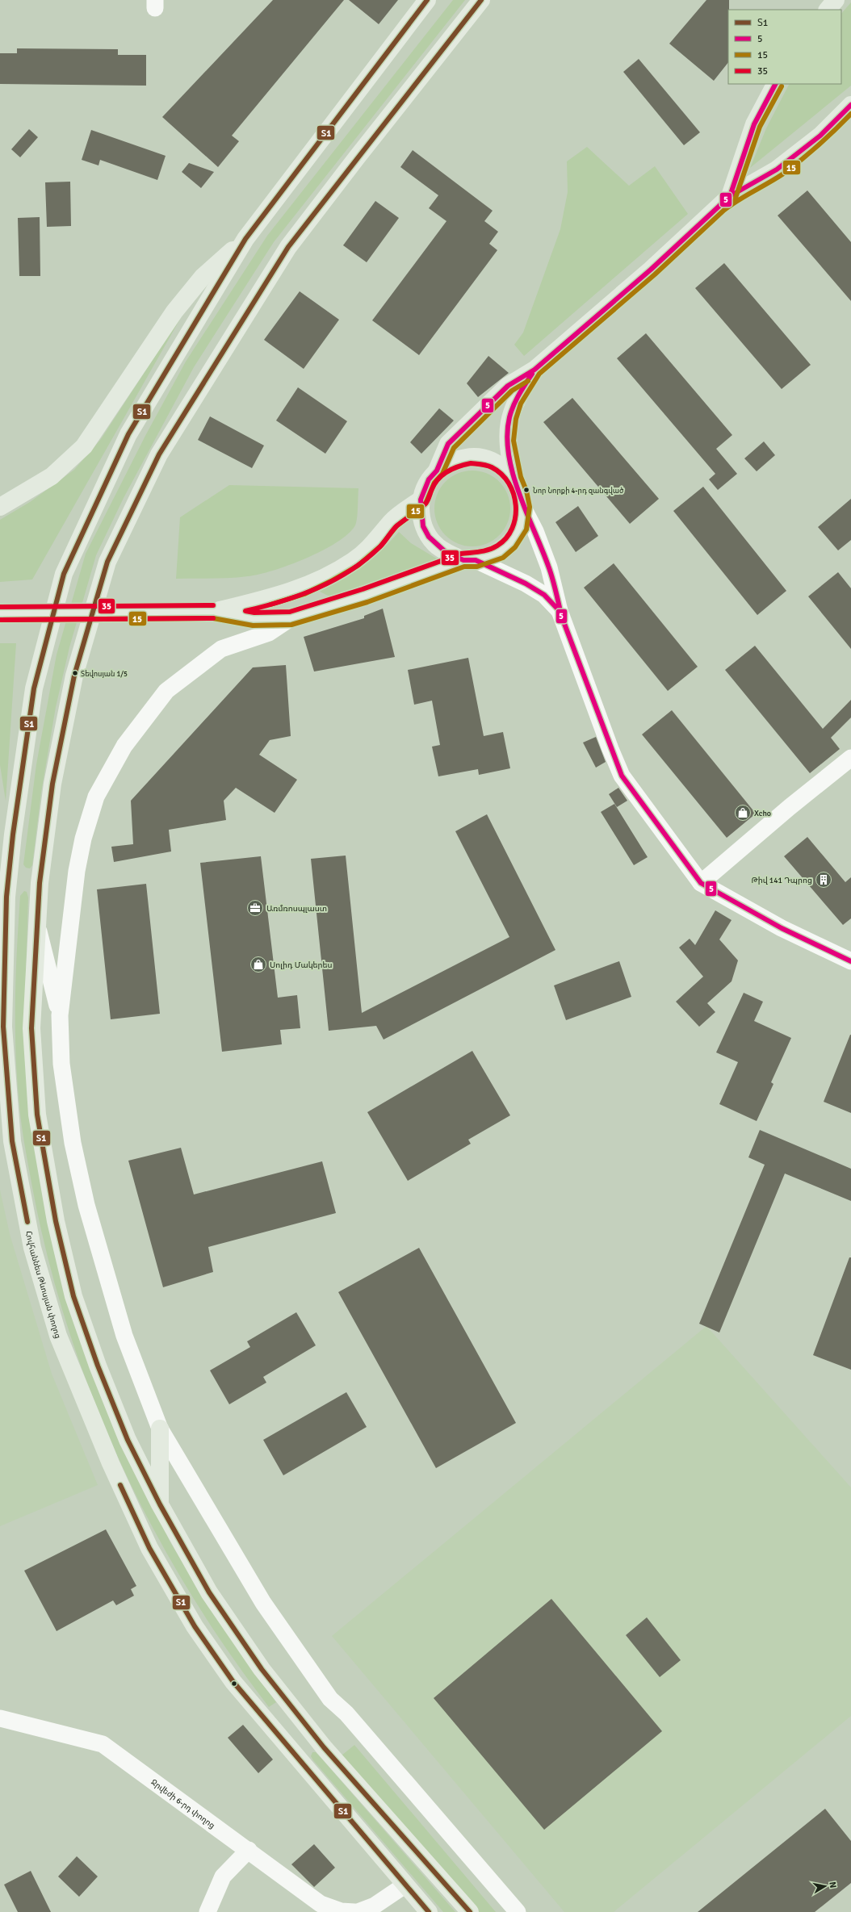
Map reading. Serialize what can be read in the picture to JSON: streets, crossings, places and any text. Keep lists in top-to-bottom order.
{
  "streets": {
    "main road": ["Հովհաննես Թևոսյան փողոց"],
    "street": ["Ջրվեժի 6-րդ փողոց"]
  },
  "places": {
    "other": ["Նոր Նորքի 4-րդ զանգված", "Տեվոսյան 1/5"],
    "shop": ["Xcho", "Սոլիդ Մակերես"],
    "building": ["Թիվ 141 Դպրոց"],
    "office": ["Առմռոսպլաստ"]
  },
  "lines": [
    "transit line Տ1",
    "transit line 5",
    "transit line 15",
    "transit line 35"
  ],
  "legend": [
    "Տ1",
    "5",
    "15",
    "35"
  ],
  "north": "right"
}
